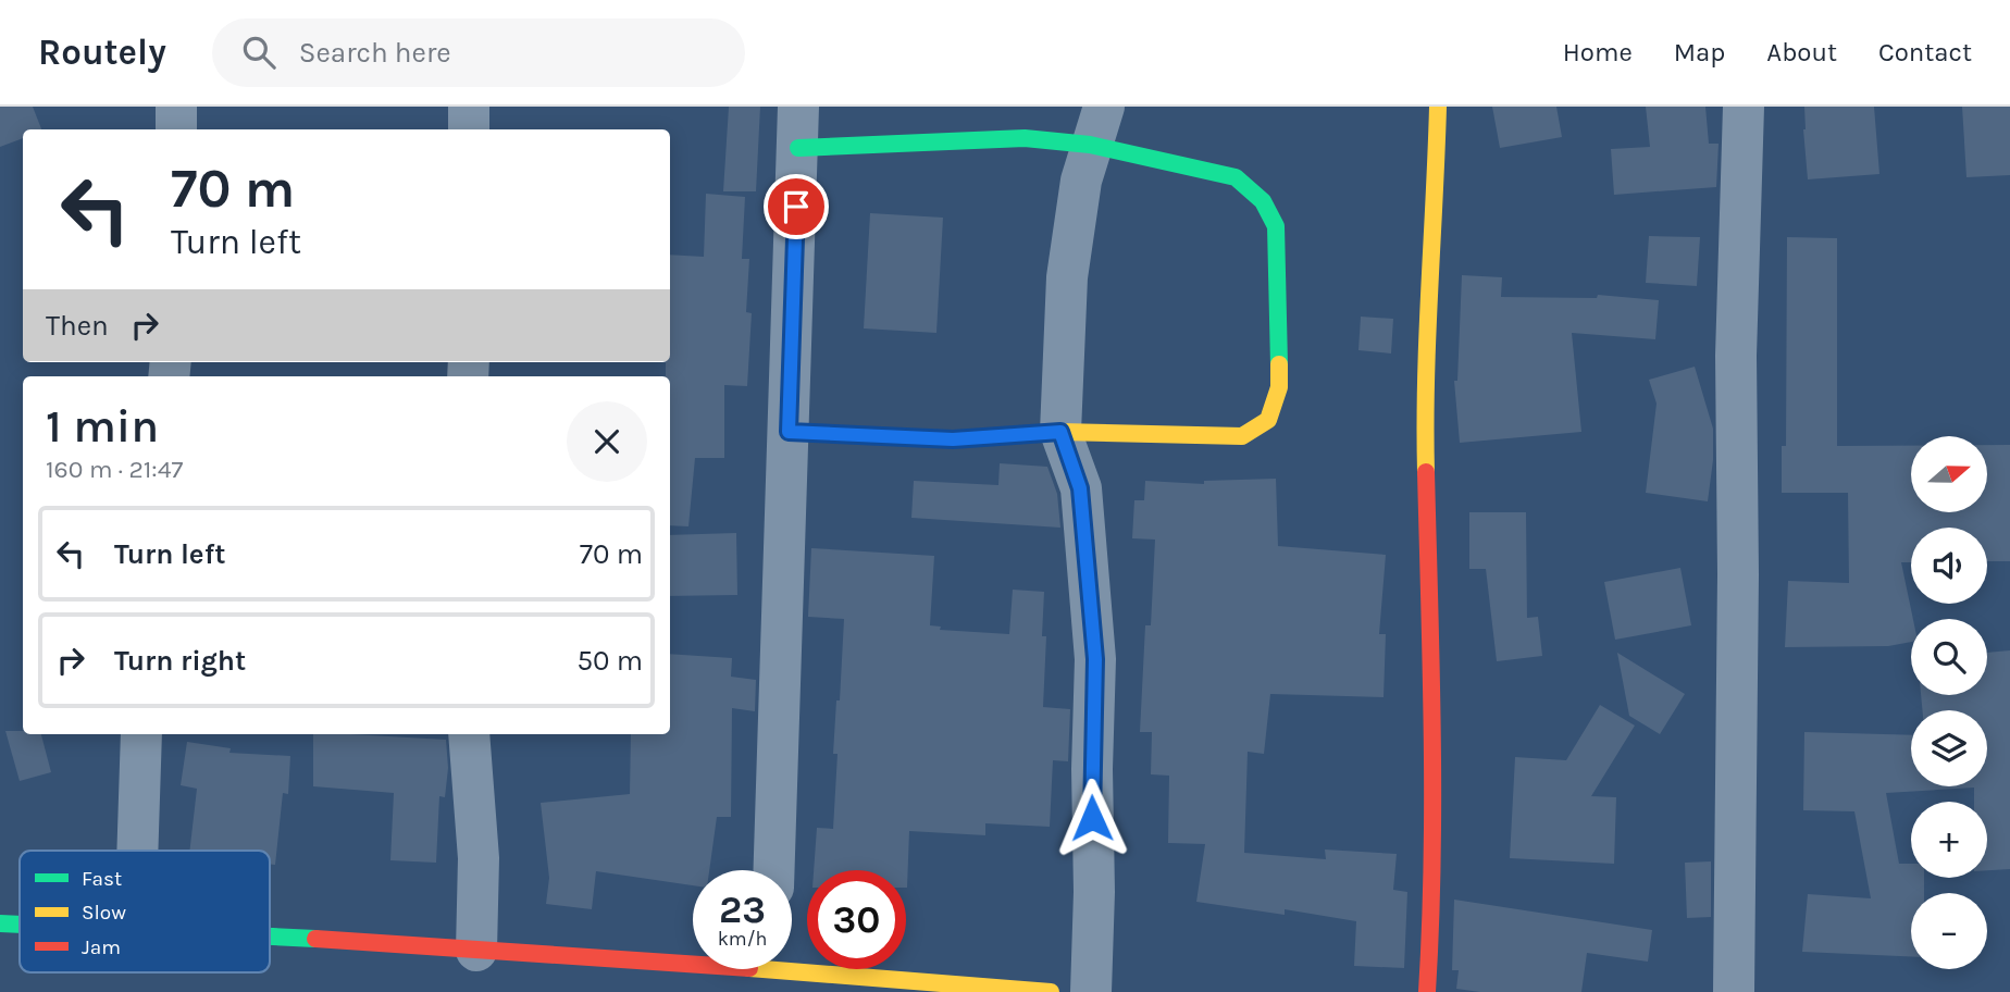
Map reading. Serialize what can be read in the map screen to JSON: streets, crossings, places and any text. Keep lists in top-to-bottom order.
{
  "legend": ["Fast", "Slow", "Jam"],
  "north": "right",
  "page": {
    "header": "Routely",
    "search": "Search here",
    "nav": [
      "Home",
      "Map",
      "About",
      "Contact"
    ],
    "turn": ["70 m", "Turn left"],
    "then": "Then",
    "heading": ["1 min", "160 m · 21:47"],
    "map_buttons": ["+", "−"],
    "list": [
      {
        "name": "Turn left",
        "value": "70 m"
      },
      {
        "name": "Turn right",
        "value": "50 m"
      }
    ],
    "speed": "23 km/h",
    "limit": "30"
  }
}
